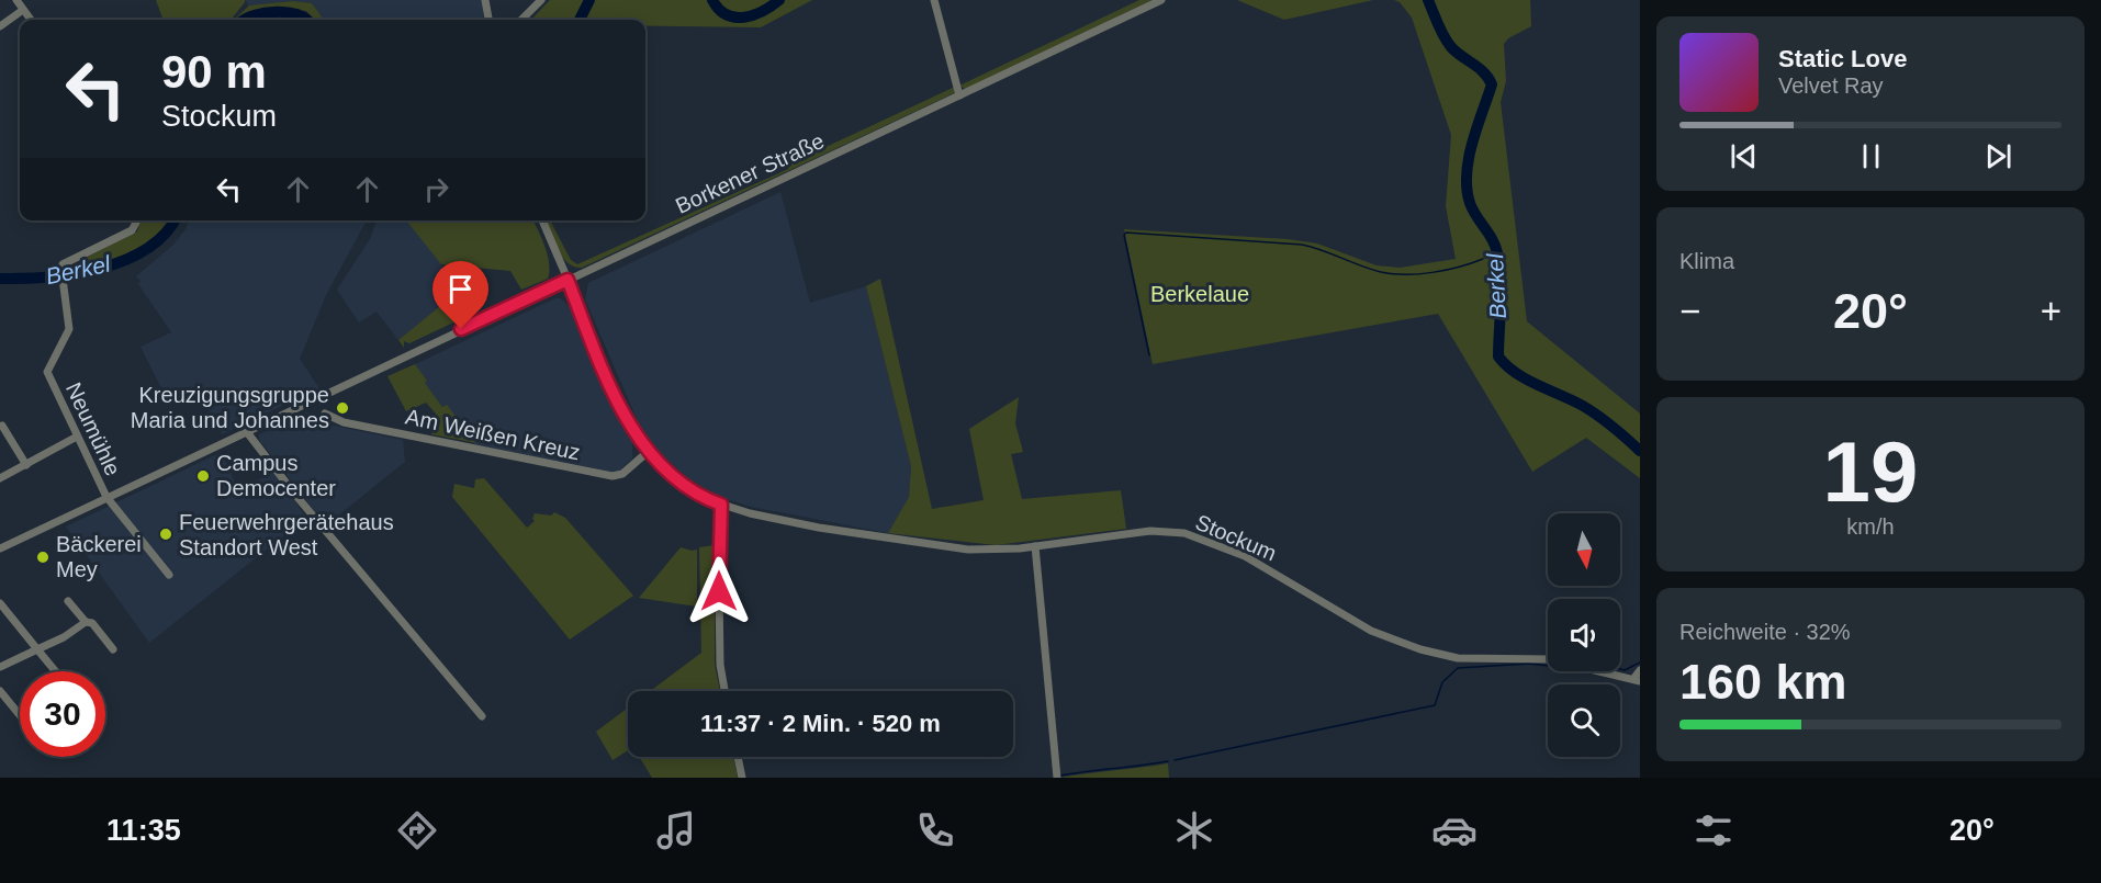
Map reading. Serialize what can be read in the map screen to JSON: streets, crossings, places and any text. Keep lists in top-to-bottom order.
{
  "streets": {
    "street": [
      "Borkener Straße",
      "Neumühle",
      "Am Weißen Kreuz",
      "Stockum"
    ]
  },
  "crossings": [
    ["Borkener Straße", "Neumühle"],
    ["Borkener Straße", "Stockum"],
    ["Am Weißen Kreuz", "Stockum"]
  ],
  "water": ["Berkel"],
  "parks": ["Berkelaue"],
  "places": [
    "Kreuzigungsgruppe Maria und Johannes",
    "Campus Democenter",
    "Feuerwehrgerätehaus Standort West",
    "Bäckerei Mey"
  ],
  "north": "bottom",
  "page": {
    "turn": ["90 m", "Stockum"],
    "song": ["Static Love", "Velvet Ray"],
    "tile": [
      "Klima",
      ["19", "km/h"],
      ["Reichweite · 32%", "160 km"]
    ],
    "heat": ["−", "20°", "+"],
    "limit": "30",
    "trip": "11:37 · 2 Min. · 520 m",
    "tabs": ["11:35", "20°"]
  }
}
